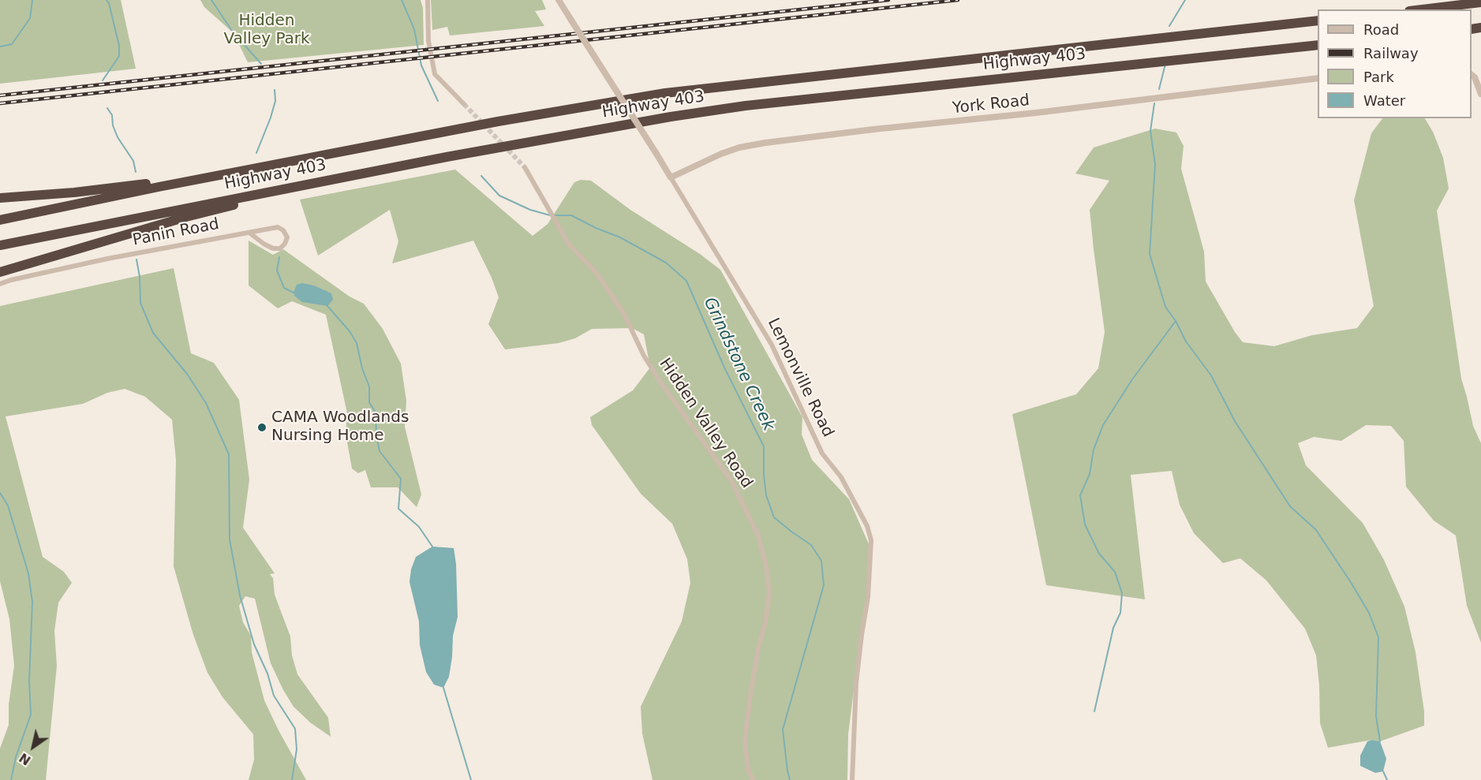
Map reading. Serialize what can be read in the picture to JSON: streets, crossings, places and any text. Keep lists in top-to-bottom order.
{
  "streets": {
    "highway": ["Highway 403"],
    "street": [
      "York Road",
      "Panin Road",
      "Lemonville Road",
      "Hidden Valley Road"
    ]
  },
  "crossings": [
    ["York Road", "Lemonville Road"]
  ],
  "water": ["Grindstone Creek"],
  "parks": ["Hidden Valley Park"],
  "places": ["CAMA Woodlands Nursing Home"],
  "legend": [
    "Road",
    "Railway",
    "Park",
    "Water"
  ],
  "north": "bottom left"
}
